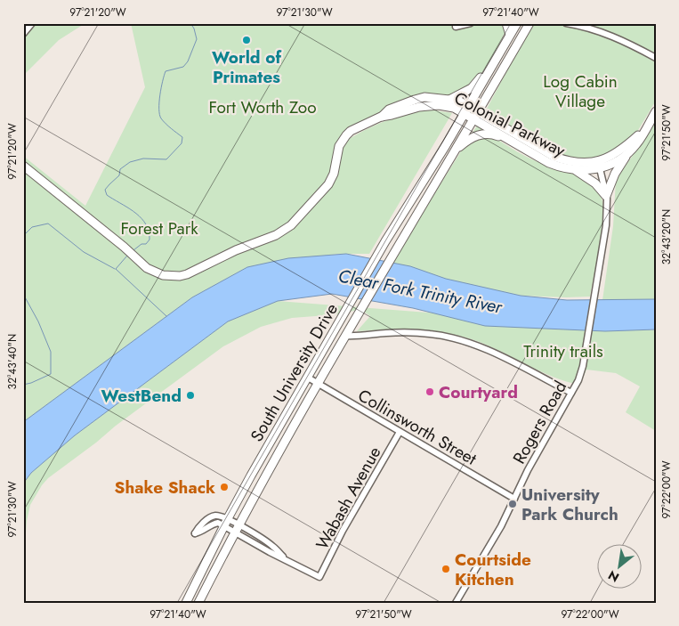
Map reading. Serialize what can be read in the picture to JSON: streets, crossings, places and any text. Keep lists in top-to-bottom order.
{
  "streets": {
    "main road": ["Colonial Parkway", "South University Drive"],
    "street": ["Rogers Road", "Collinsworth Street", "Wabash Avenue"]
  },
  "crossings": [
    ["Colonial Parkway", "South University Drive"],
    ["Colonial Parkway", "Rogers Road"],
    ["South University Drive", "Collinsworth Street"],
    ["Rogers Road", "Collinsworth Street"],
    ["Collinsworth Street", "Wabash Avenue"]
  ],
  "water": ["Clear Fork Trinity River"],
  "parks": [
    "Log Cabin Village",
    "Fort Worth Zoo",
    "Forest Park",
    "Trinity trails"
  ],
  "places": [
    "World of Primates",
    "Courtyard",
    "WestBend",
    "Shake Shack",
    "University Park Church",
    "Courtside Kitchen"
  ],
  "north": "bottom left",
  "coordinates": [
    "97°21'20\"W",
    "97°21'30\"W",
    "97°21'40\"W",
    "97°21'50\"W",
    "32°43'20\"N",
    "32°43'40\"N",
    "97°22'00\"W"
  ]
}
